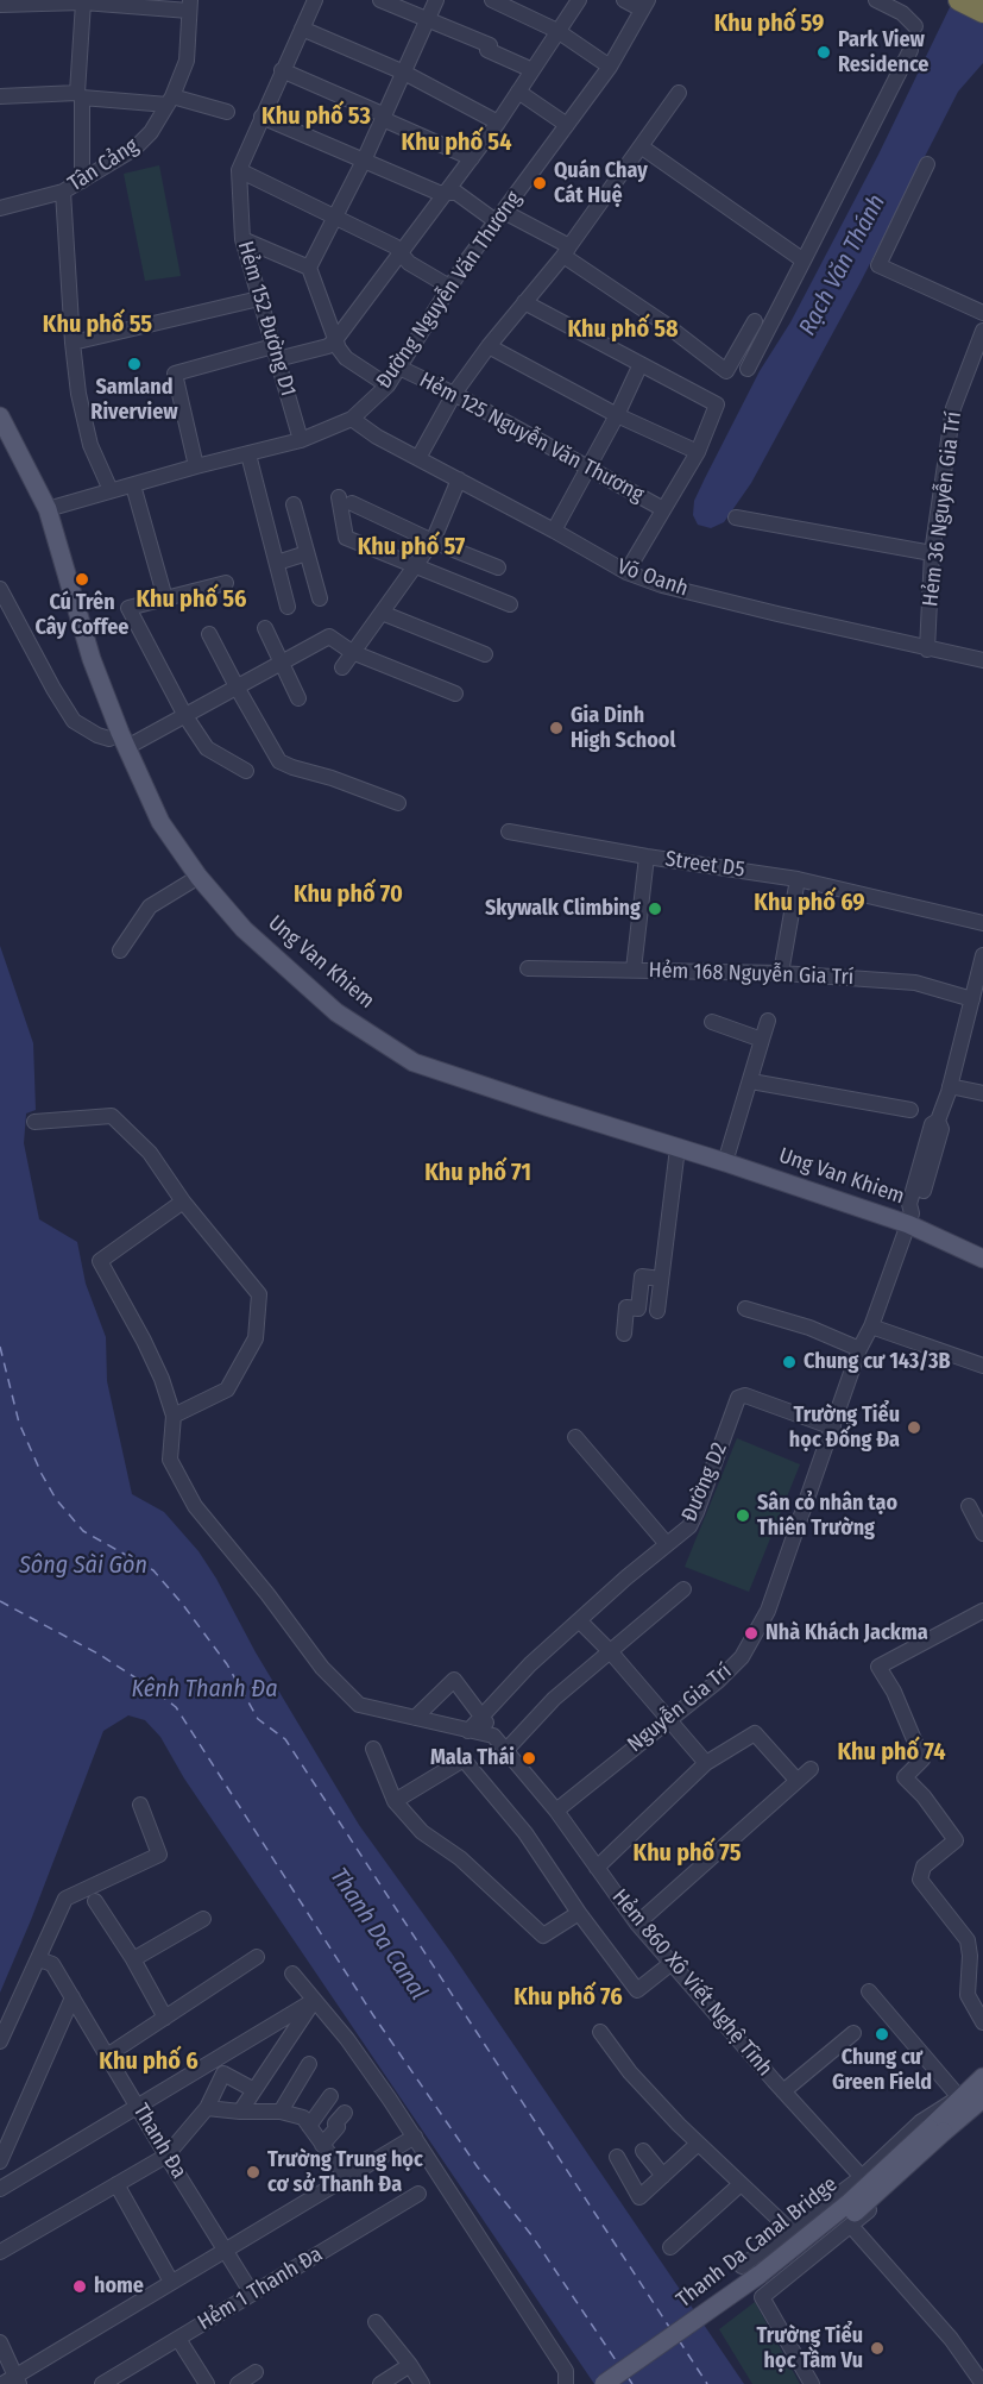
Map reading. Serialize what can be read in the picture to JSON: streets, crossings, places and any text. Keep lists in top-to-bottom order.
{
  "streets": {
    "main road": ["Ung Van Khiem", "Thanh Da Canal Bridge"],
    "street": [
      "Tân Cảng",
      "Đường Nguyễn Văn Thương",
      "Hẻm 152 Đường D1",
      "Hẻm 125 Nguyễn Văn Thương",
      "Hẻm 36 Nguyễn Gia Trí",
      "Võ Oanh",
      "Street D5",
      "Hẻm 168 Nguyễn Gia Trí",
      "Đường D2",
      "Nguyễn Gia Trí",
      "Hẻm 860 Xô Viết Nghệ Tĩnh",
      "Thanh Đa",
      "Hẻm 1 Thanh Đa"
    ]
  },
  "crossings": [
    ["Đường Nguyễn Văn Thương", "Hẻm 152 Đường D1"],
    ["Đường Nguyễn Văn Thương", "Hẻm 125 Nguyễn Văn Thương"],
    ["Đường Nguyễn Văn Thương", "Võ Oanh"],
    ["Đường Nguyễn Văn Thương", "Ung Van Khiem"],
    ["Hẻm 36 Nguyễn Gia Trí", "Võ Oanh"],
    ["Ung Van Khiem", "Nguyễn Gia Trí"],
    ["Hẻm 168 Nguyễn Gia Trí", "Nguyễn Gia Trí"],
    ["Đường D2", "Nguyễn Gia Trí"],
    ["Đường D2", "Hẻm 860 Xô Viết Nghệ Tĩnh"],
    ["Nguyễn Gia Trí", "Hẻm 860 Xô Viết Nghệ Tĩnh"],
    ["Thanh Đa", "Hẻm 1 Thanh Đa"]
  ],
  "districts": [
    "Khu phố 59",
    "Khu phố 53",
    "Khu phố 54",
    "Khu phố 55",
    "Khu phố 58",
    "Khu phố 57",
    "Khu phố 56",
    "Khu phố 70",
    "Khu phố 69",
    "Khu phố 71",
    "Khu phố 74",
    "Khu phố 75",
    "Khu phố 76",
    "Khu phố 6"
  ],
  "water": [
    "Rạch Văn Thánh",
    "Sông Sài Gòn",
    "Kênh Thanh Đa",
    "Thanh Da Canal"
  ],
  "places": [
    "Park View Residence",
    "Quán Chay Cát Huệ",
    "Samland Riverview",
    "Cú Trên Cây Coffee",
    "Gia Dinh High School",
    "Skywalk Climbing",
    "Chung cư 143/3B",
    "Trường Tiểu học Đống Đa",
    "Sân cỏ nhân tạo Thiên Trường",
    "Nhà Khách Jackma",
    "Mala Thái",
    "Chung cư Green Field",
    "Trường Trung học cơ sở Thanh Đa",
    "home",
    "Trường Tiểu học Tầm Vu"
  ]
}
